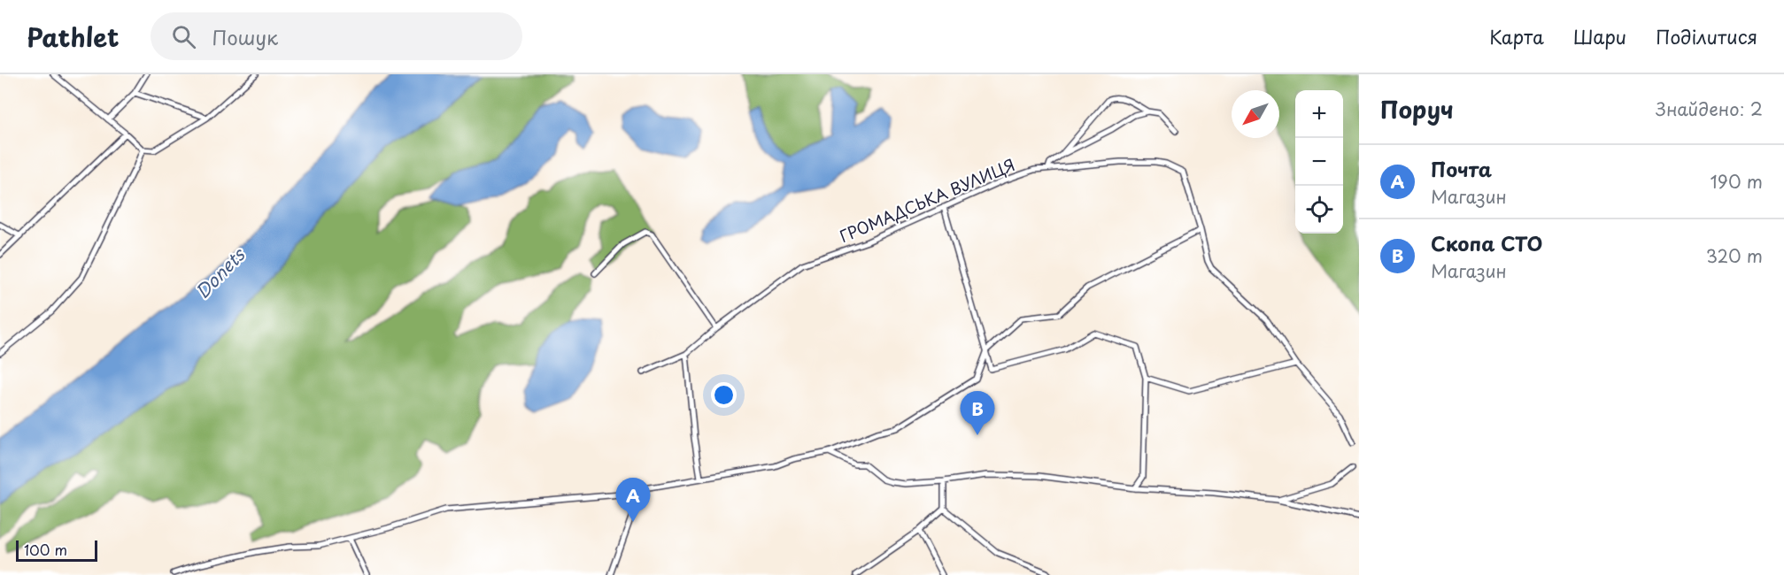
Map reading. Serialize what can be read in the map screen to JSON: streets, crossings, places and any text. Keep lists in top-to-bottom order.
{
  "streets": {
    "street": ["ГРОМАДСЬКА ВУЛИЦЯ"]
  },
  "water": ["Donets"],
  "scale_bar": "100 m",
  "north": "bottom left",
  "page": {
    "header": "Pathlet",
    "search": "Пошук",
    "nav": ["Карта", "Шари", "Поділитися"],
    "heading": ["Поруч", "Знайдено: 2"],
    "map_buttons": ["+", "−"],
    "list": [
      {
        "mark": "A",
        "name": "Почта",
        "note": "Магазин",
        "value": "190 m"
      },
      {
        "mark": "B",
        "name": "Скопа СТО",
        "note": "Магазин",
        "value": "320 m"
      }
    ],
    "pins": ["B", "A"],
    "scale": "100 m"
  }
}
